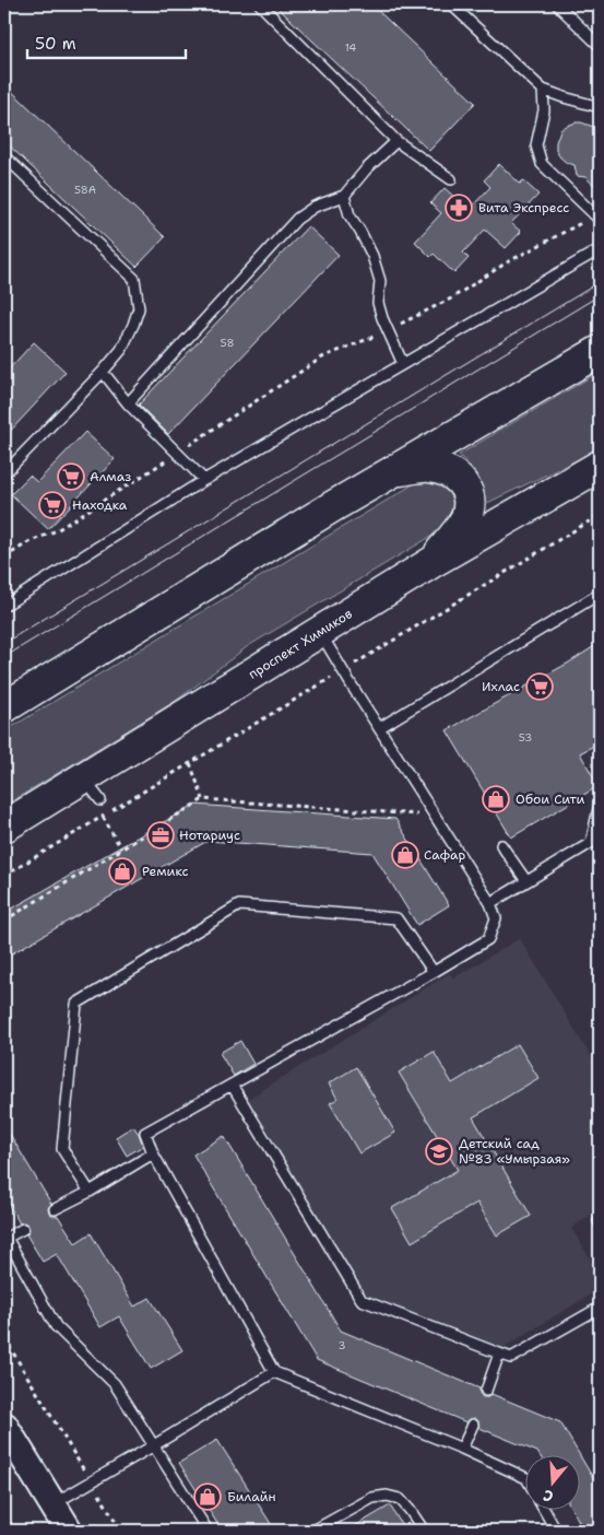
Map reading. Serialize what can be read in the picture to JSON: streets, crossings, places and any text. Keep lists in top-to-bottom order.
{
  "streets": {
    "main road": ["проспект Химиков"]
  },
  "places": {
    "pharmacy": ["Вита Экспресс"],
    "supermarket": ["Алмаз", "Находка", "Ихлас"],
    "shop": [
      "Обои Сити",
      "Сафар",
      "Ремикс",
      "Билайн"
    ],
    "office": ["Нотариус"],
    "school or university": ["Детский сад №83 «Умырзая»"]
  },
  "house_numbers": [
    "14",
    "58А",
    "58",
    "53",
    "3"
  ],
  "scale_bar": "50 m",
  "north": "bottom"
}
